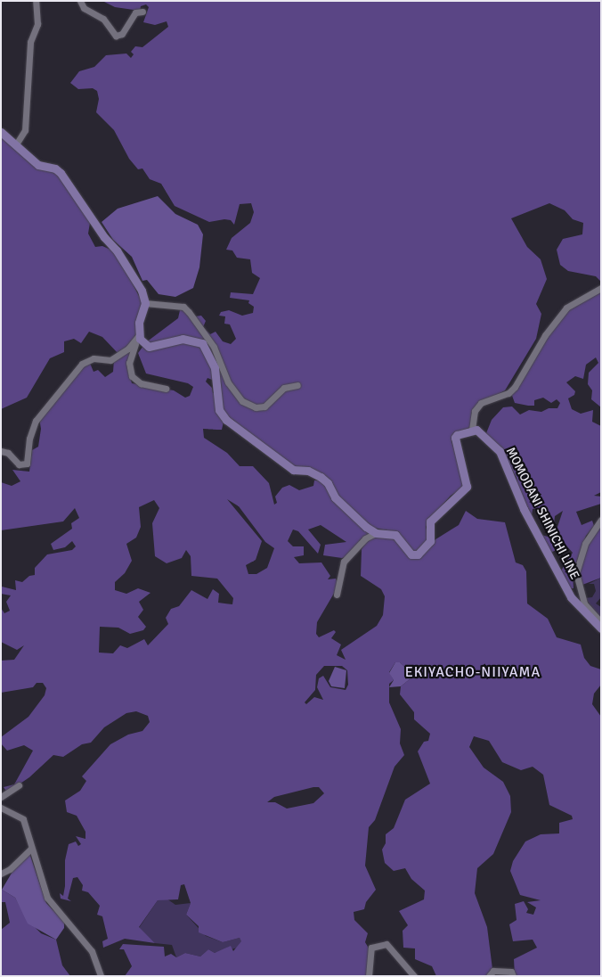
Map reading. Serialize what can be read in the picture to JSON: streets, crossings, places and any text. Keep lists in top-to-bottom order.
{
  "streets": {
    "main road": ["MOMODANI SHINICHI LINE"]
  },
  "districts": ["EKIYACHO-NIIYAMA"]
}
